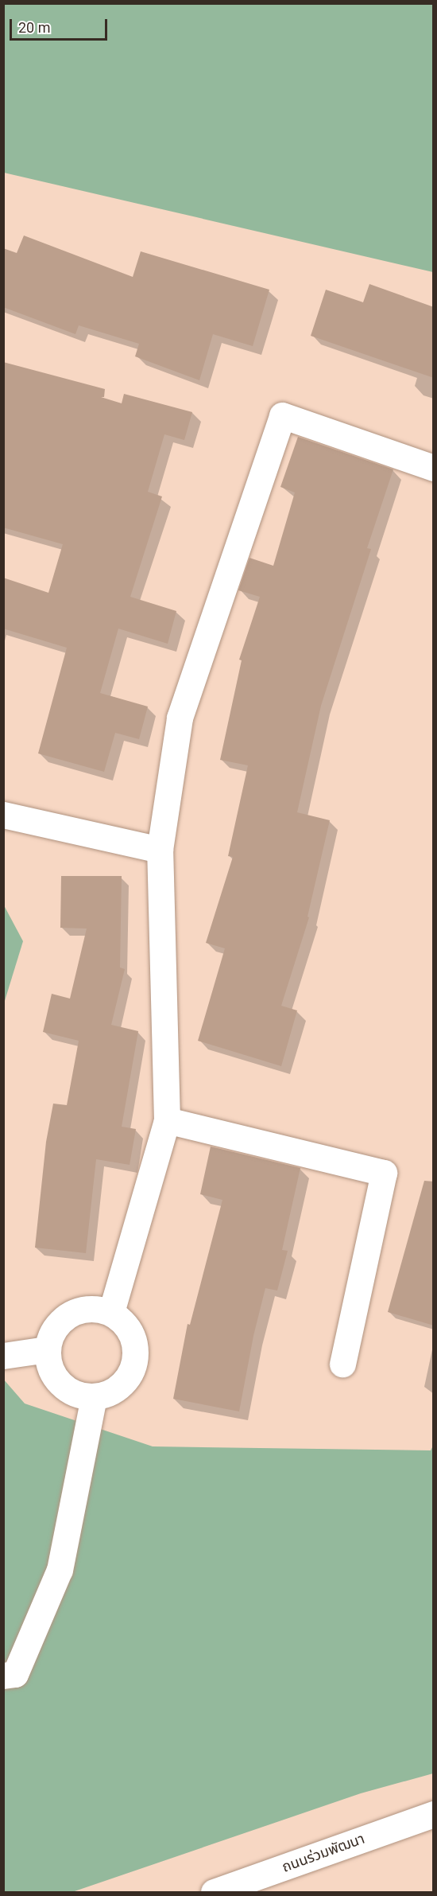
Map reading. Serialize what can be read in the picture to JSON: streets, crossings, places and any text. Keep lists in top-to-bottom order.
{
  "streets": {
    "street": ["ถนนร่วมพัฒนา"]
  },
  "scale_bar": "20 m"
}
